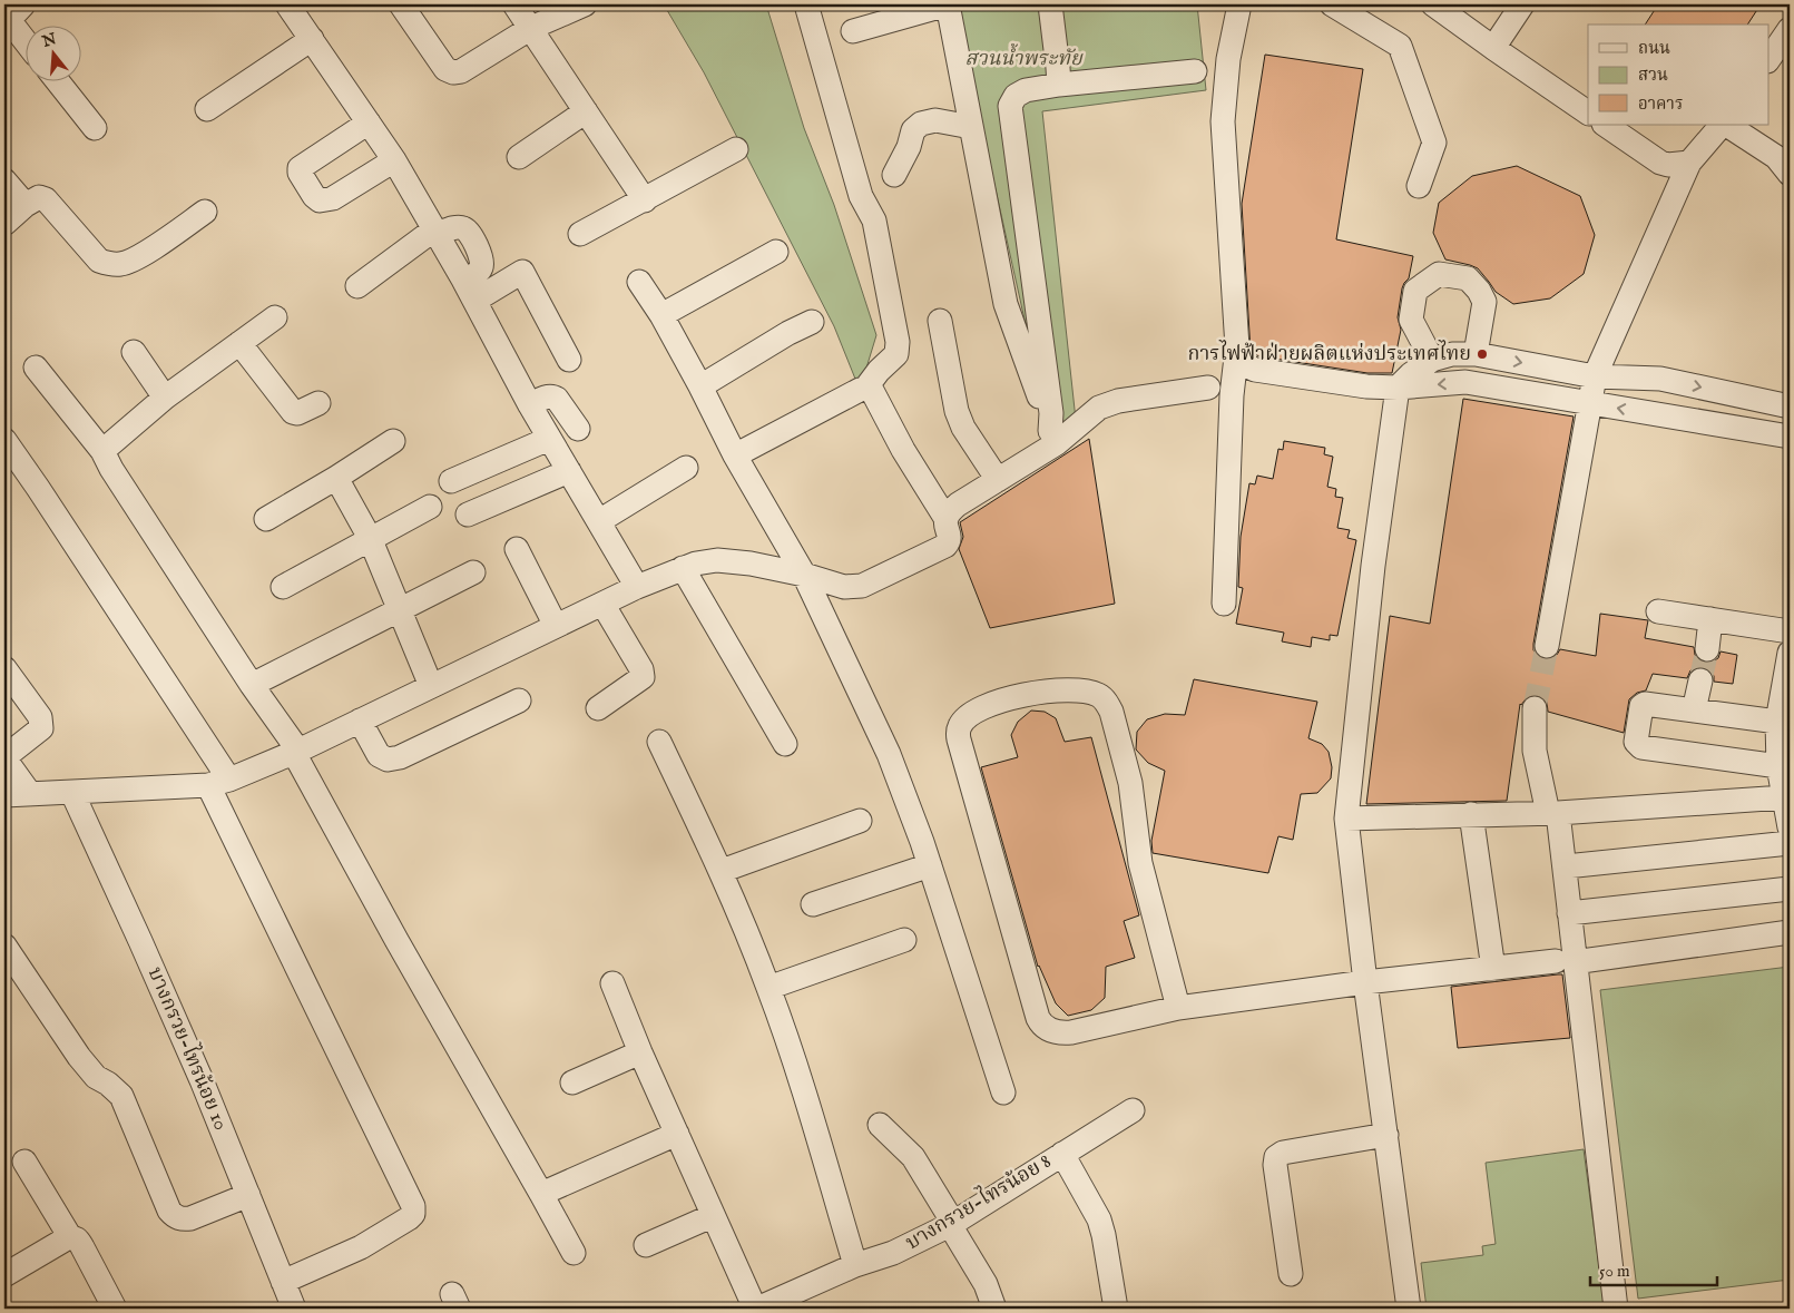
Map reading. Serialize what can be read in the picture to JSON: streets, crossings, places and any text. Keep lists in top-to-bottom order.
{
  "streets": {
    "street": ["บางกรวย-ไทรน้อย 10", "บางกรวย-ไทรน้อย 8"]
  },
  "parks": ["สวนน้ำพระทัย"],
  "places": ["การไฟฟ้าฝ่ายผลิตแห่งประเทศไทย"],
  "legend": ["ถนน", "สวน", "อาคาร"],
  "scale_bar": "50 m",
  "north": "top"
}
